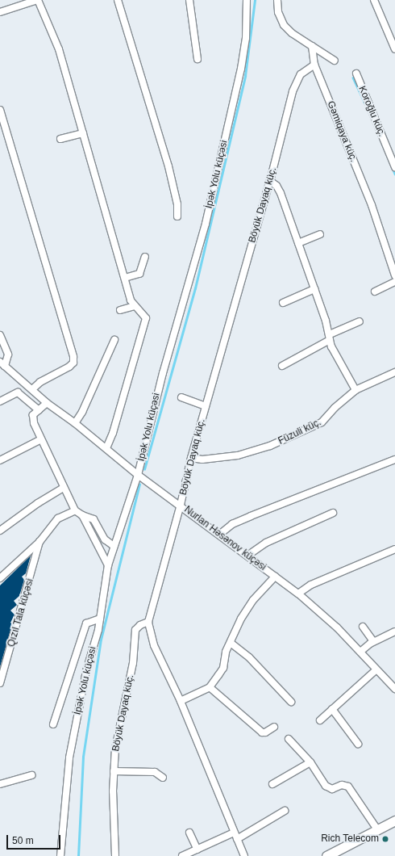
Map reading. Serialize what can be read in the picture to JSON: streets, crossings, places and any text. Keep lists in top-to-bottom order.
{
  "streets": {
    "street": [
      "Koroğlu küç.",
      "Gəmiqaya küç.",
      "İpək Yolu küçəsi",
      "Böyük Dayaq küç.",
      "Füzuli küç.",
      "Nurlan Həsənov küçəsi",
      "Qızıl Tala küçəsi"
    ]
  },
  "crossings": [
    ["Gəmiqaya küç.", "Böyük Dayaq küç."],
    ["İpək Yolu küçəsi", "Nurlan Həsənov küçəsi"],
    ["Böyük Dayaq küç.", "Füzuli küç."],
    ["Böyük Dayaq küç.", "Nurlan Həsənov küçəsi"]
  ],
  "places": ["Rich Telecom"],
  "scale_bar": "50 m"
}
